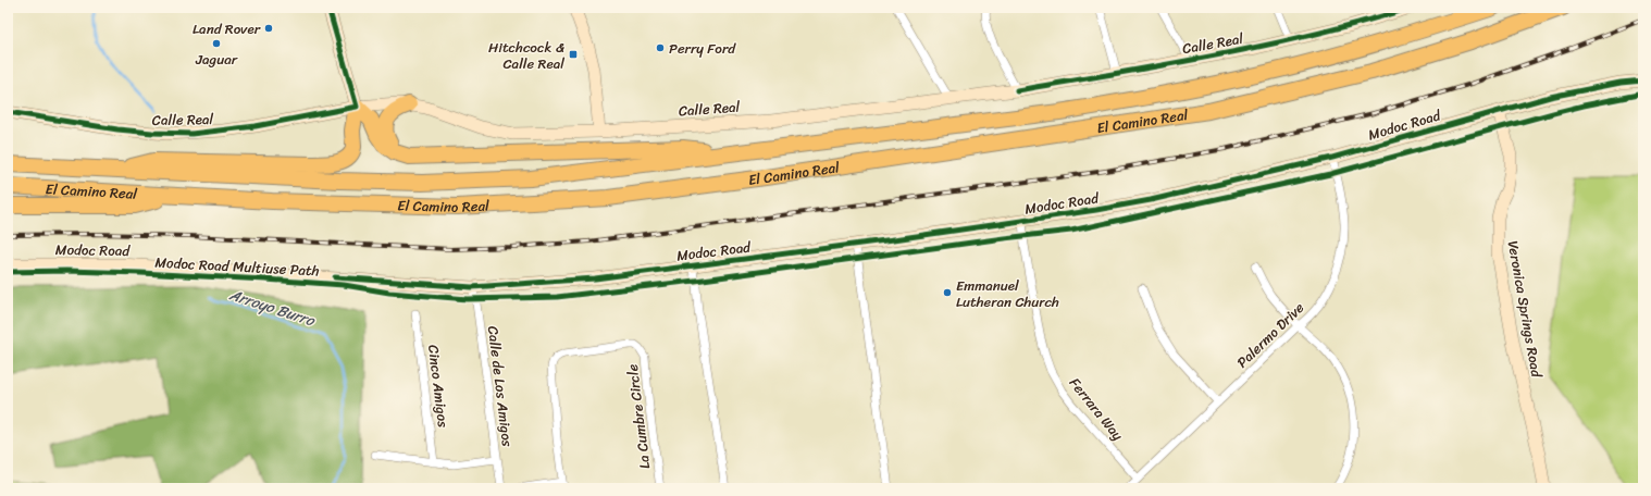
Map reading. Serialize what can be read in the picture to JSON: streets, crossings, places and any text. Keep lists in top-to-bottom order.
{
  "streets": {
    "highway": ["El Camino Real"],
    "street": [
      "Calle Real",
      "Modoc Road",
      "Veronica Springs Road",
      "Palermo Drive",
      "Cinco Amigos",
      "Calle de Los Amigos",
      "Ferrara Way",
      "La Cumbre Circle"
    ],
    "cycle path": ["Modoc Road Multiuse Path"]
  },
  "crossings": [
    ["Modoc Road", "Veronica Springs Road"],
    ["Modoc Road", "Palermo Drive"],
    ["Modoc Road", "Calle de Los Amigos"],
    ["Modoc Road", "Ferrara Way"],
    ["Palermo Drive", "Ferrara Way"]
  ],
  "water": ["Arroyo Burro"],
  "places": {
    "other": [
      "Land Rover",
      "Jaguar",
      "Perry Ford",
      "Emmanuel Lutheran Church"
    ],
    "transit": ["Hitchcock & Calle Real"]
  }
}
